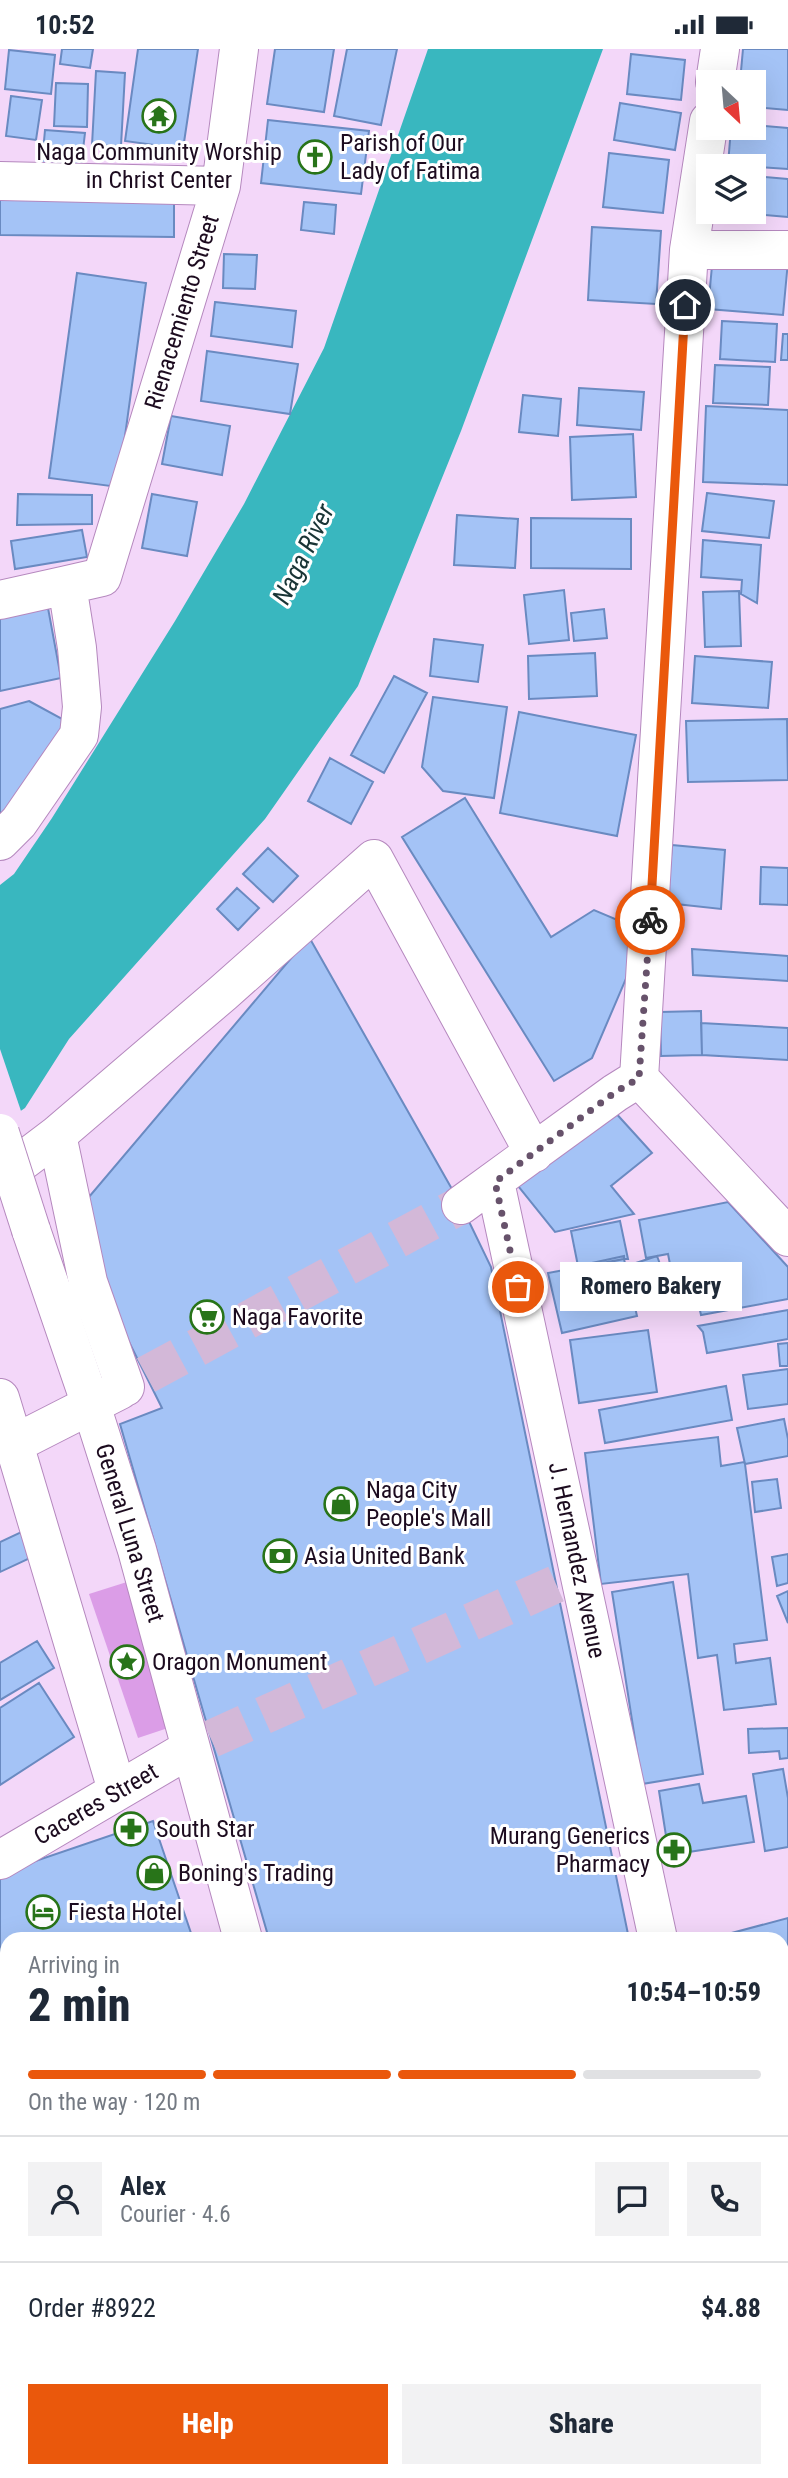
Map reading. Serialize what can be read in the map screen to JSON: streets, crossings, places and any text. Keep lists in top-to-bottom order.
{
  "streets": {
    "street": [
      "Rienacemiento Street",
      "General Luna Street",
      "J. Hernandez Avenue",
      "Caceres Street"
    ]
  },
  "crossings": [
    ["General Luna Street", "Caceres Street"]
  ],
  "water": ["Naga River"],
  "places": {
    "temple": ["Naga Community Worship in Christ Center"],
    "church": ["Parish of Our Lady of Fatima"],
    "other": ["Romero Bakery"],
    "supermarket": ["Naga Favorite"],
    "shop": ["Naga City People's Mall", "Boning's Trading"],
    "bank": ["Asia United Bank"],
    "place": ["Oragon Monument"],
    "pharmacy": ["South Star", "Murang Generics Pharmacy"],
    "hotel": ["Fiesta Hotel"]
  },
  "north": "bottom right",
  "page": {
    "status": "10:52",
    "bubble": "Romero Bakery",
    "heading": ["2 min", "Arriving in", "10:54–10:59"],
    "panel": [
      "Alex",
      "Courier · 4.6",
      "Order #8922",
      "$4.88"
    ],
    "bar": "On the way · 120 m",
    "buttons": ["Help", "Share"]
  }
}
